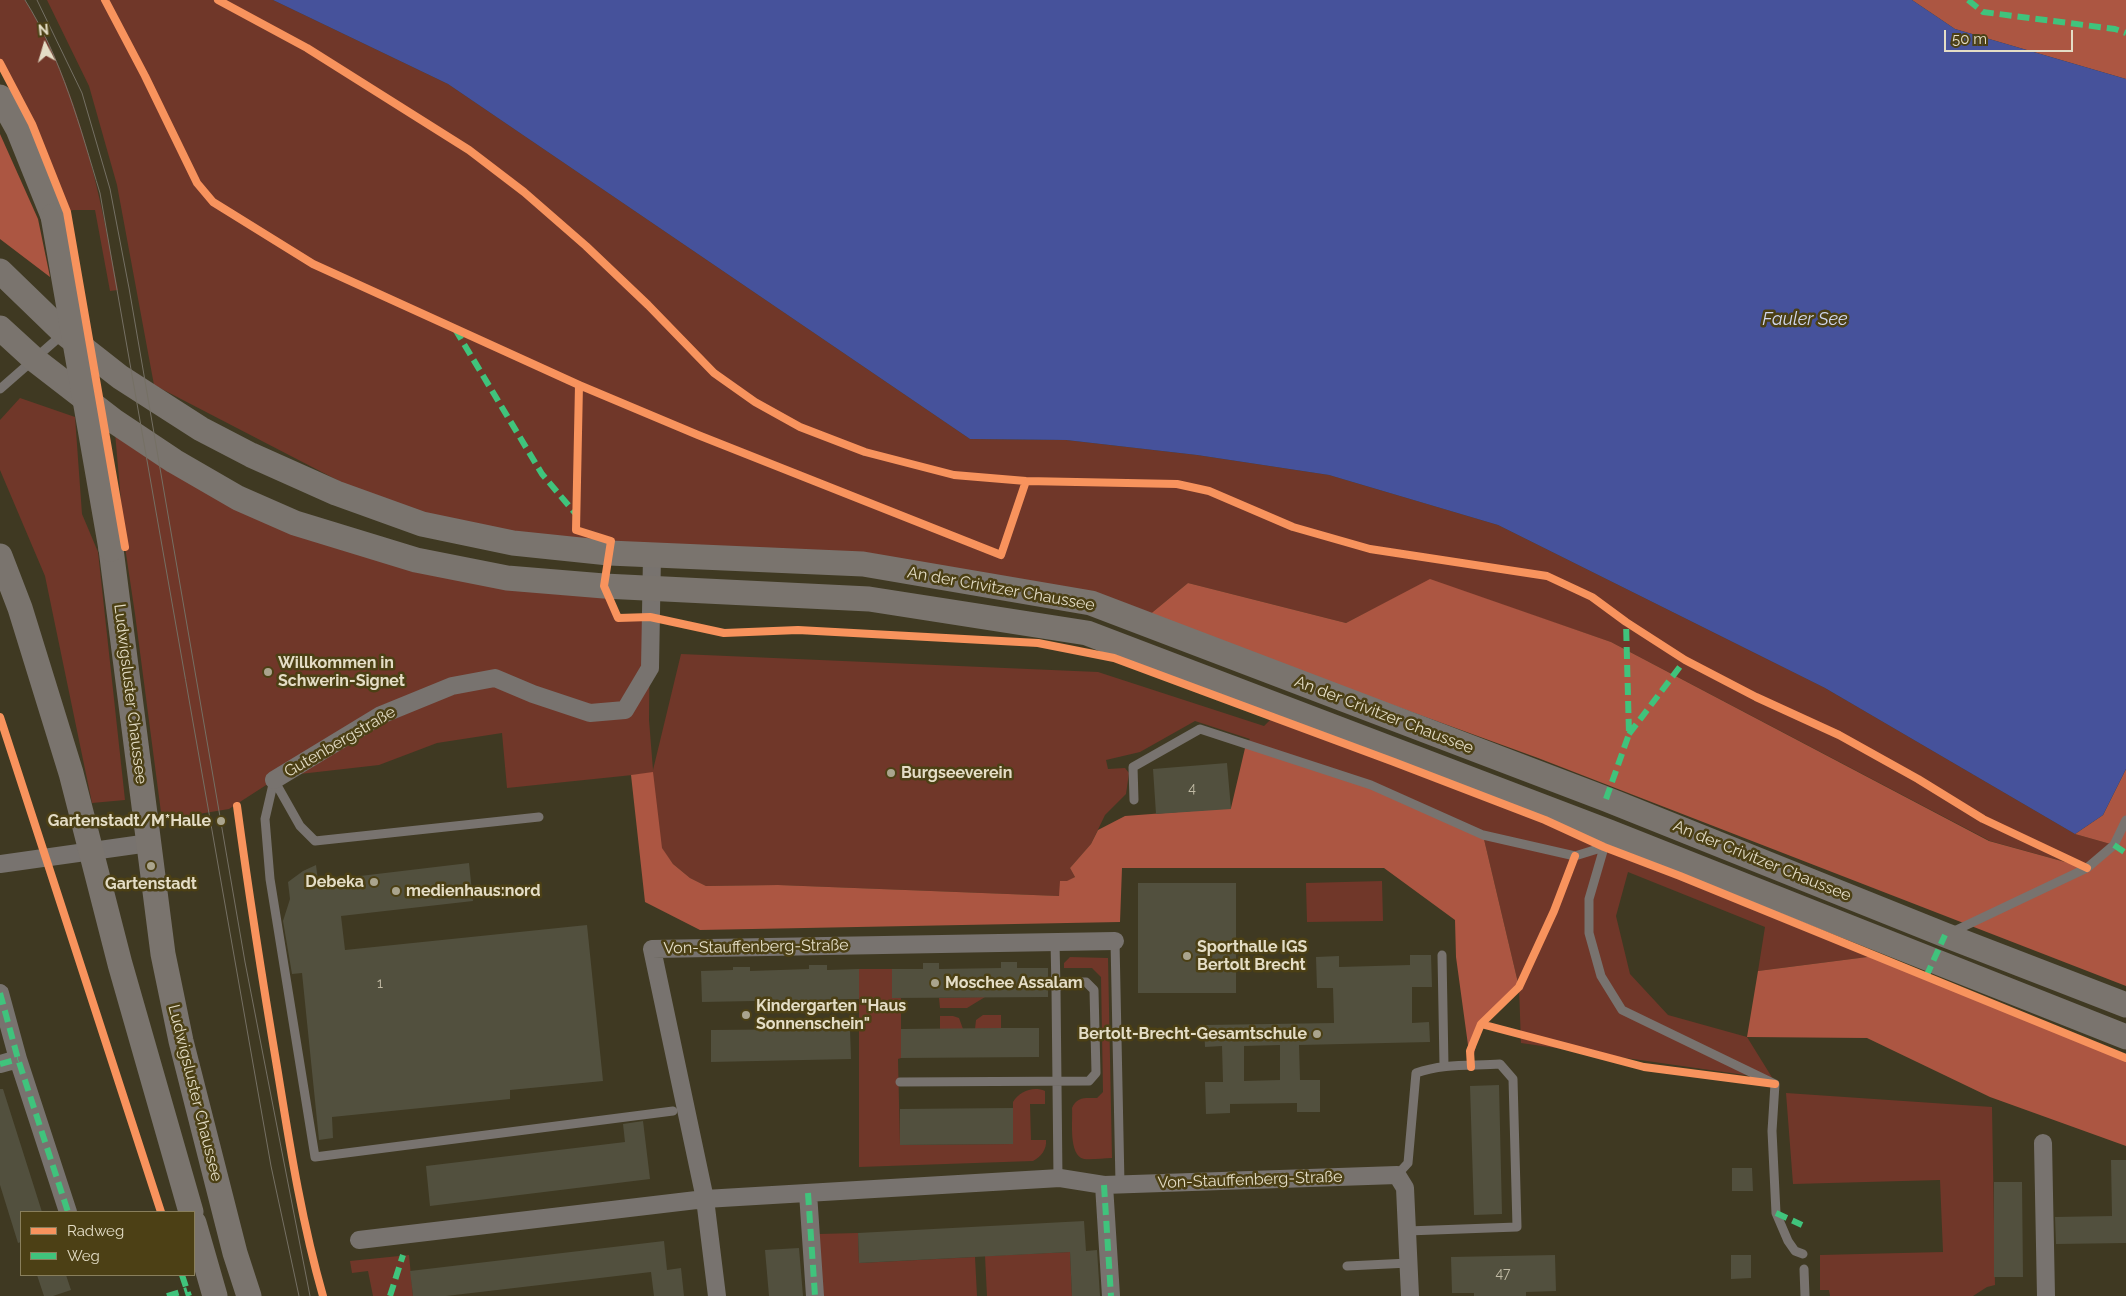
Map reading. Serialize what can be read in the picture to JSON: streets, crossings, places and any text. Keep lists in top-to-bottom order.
{
  "streets": {
    "street": [
      "An der Crivitzer Chaussee",
      "Ludwigsluster Chaussee",
      "Gutenbergstraße",
      "Von-Stauffenberg-Straße"
    ]
  },
  "crossings": [
    ["An der Crivitzer Chaussee", "Gutenbergstraße"]
  ],
  "water": ["Fauler See"],
  "places": [
    "Willkommen in Schwerin-Signet",
    "Burgseeverein",
    "Gartenstadt/M*Halle",
    "Gartenstadt",
    "Debeka",
    "medienhaus:nord",
    "Sporthalle IGS Bertolt Brecht",
    "Moschee Assalam",
    "Kindergarten \"Haus Sonnenschein\"",
    "Bertolt-Brecht-Gesamtschule"
  ],
  "house_numbers": ["4", "1", "47"],
  "legend": ["Radweg", "Weg"],
  "scale_bar": "50 m",
  "north": "top"
}
